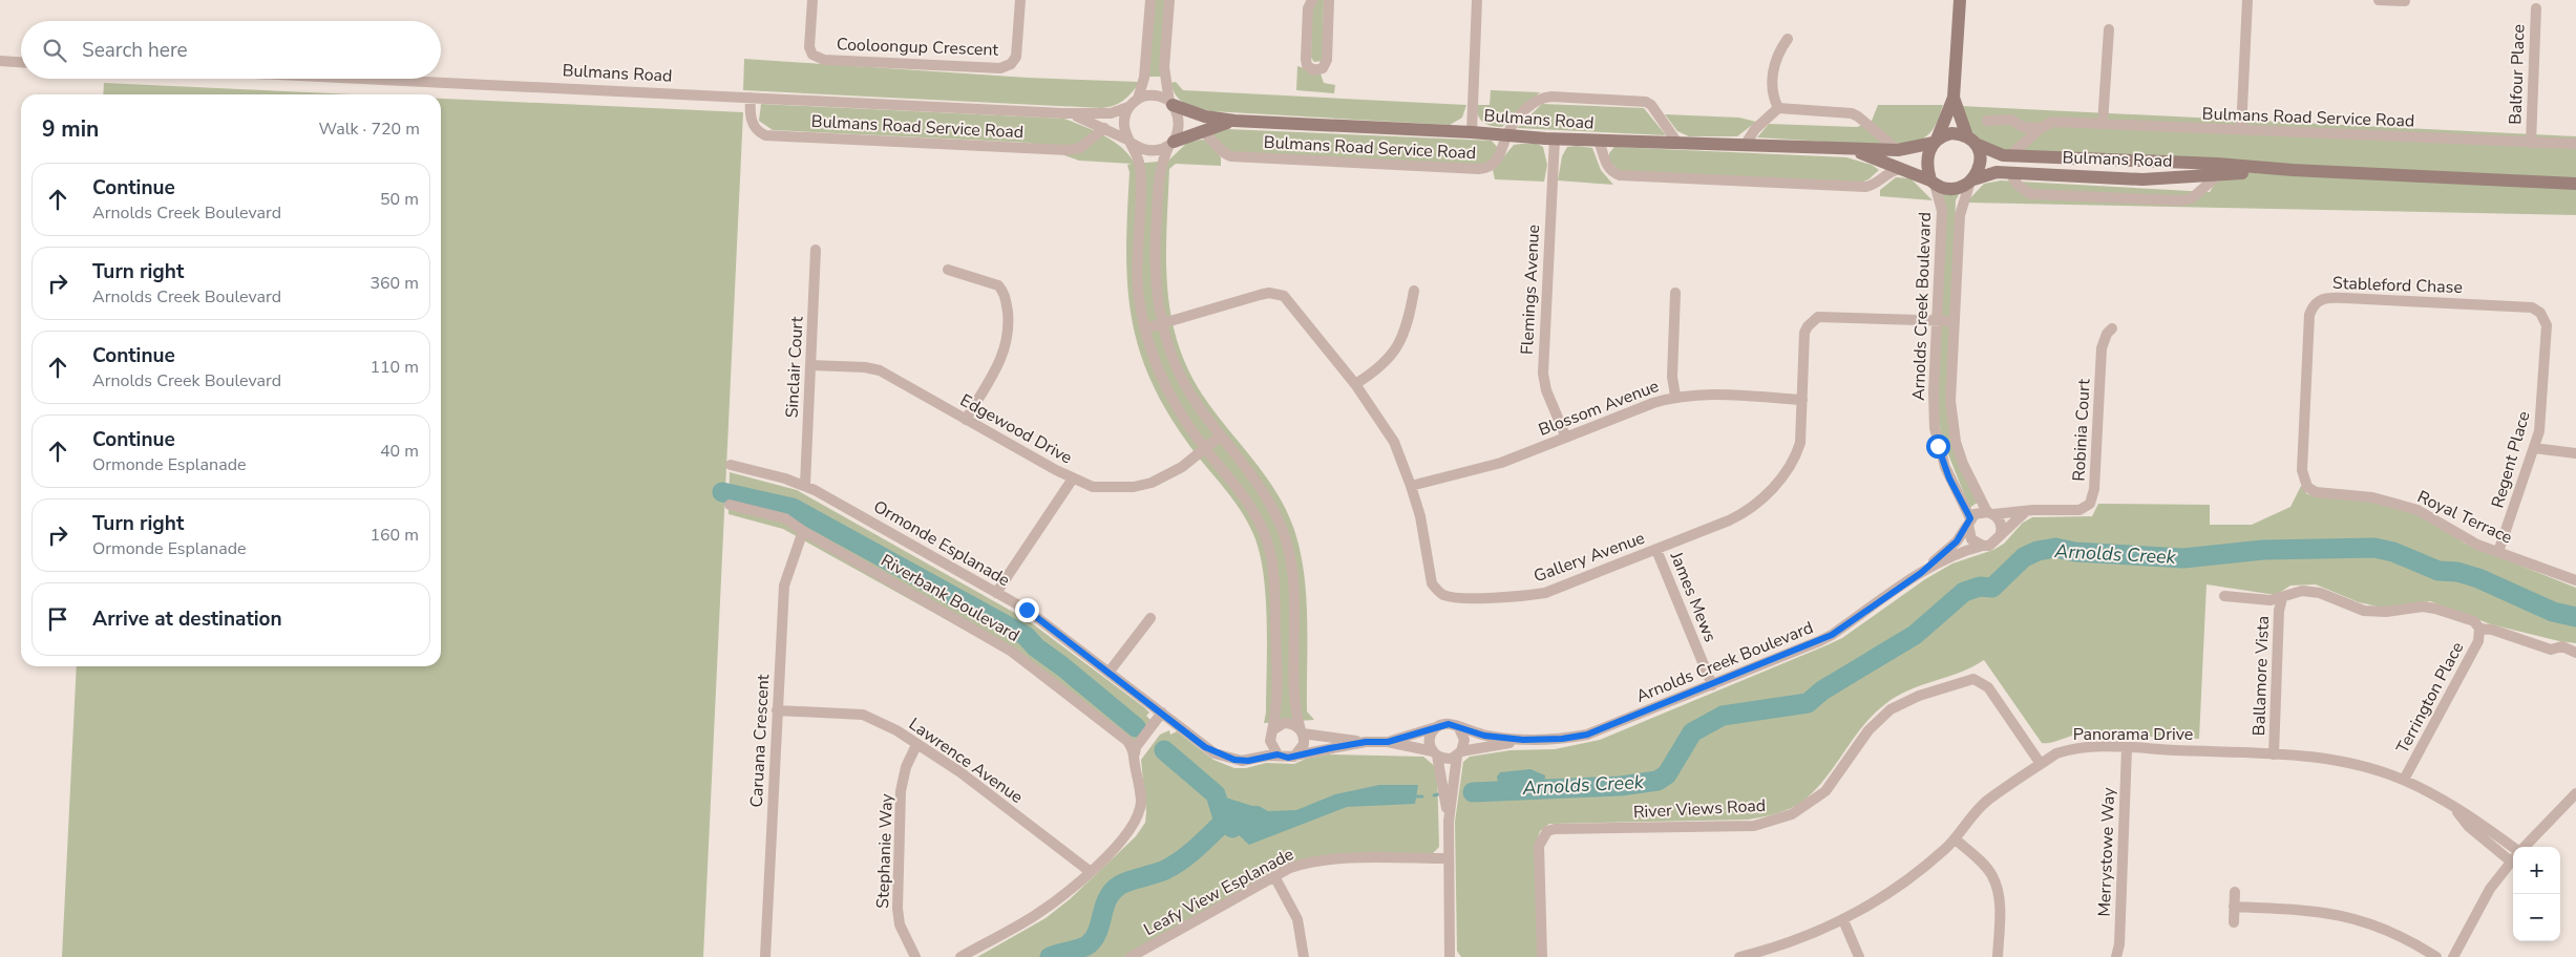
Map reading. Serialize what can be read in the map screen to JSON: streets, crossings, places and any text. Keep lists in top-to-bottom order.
{
  "streets": {
    "street": [
      "Cooloongup Crescent",
      "Bulmans Road",
      "Balfour Place",
      "Bulmans Road Service Road",
      "Stableford Chase",
      "Flemings Avenue",
      "Arnolds Creek Boulevard",
      "Sinclair Court",
      "Blossom Avenue",
      "Edgewood Drive",
      "Robinia Court",
      "Regent Place",
      "Royal Terrace",
      "Ormonde Esplanade",
      "Gallery Avenue",
      "James Mews",
      "Riverbank Boulevard",
      "Ballamore Vista",
      "Terrington Place",
      "Panorama Drive",
      "Caruana Crescent",
      "Lawrence Avenue",
      "River Views Road",
      "Stephanie Way",
      "Merrystowe Way",
      "Leafy View Esplanade"
    ]
  },
  "crossings": [
    ["Bulmans Road", "Bulmans Road Service Road"],
    ["Bulmans Road", "Flemings Avenue"],
    ["Bulmans Road", "Arnolds Creek Boulevard"],
    ["Balfour Place", "Bulmans Road Service Road"],
    ["Stableford Chase", "Regent Place"],
    ["Stableford Chase", "Royal Terrace"],
    ["Flemings Avenue", "Blossom Avenue"],
    ["Arnolds Creek Boulevard", "Robinia Court"],
    ["Arnolds Creek Boulevard", "Gallery Avenue"],
    ["Arnolds Creek Boulevard", "James Mews"],
    ["Sinclair Court", "Edgewood Drive"],
    ["Sinclair Court", "Ormonde Esplanade"],
    ["Blossom Avenue", "Gallery Avenue"],
    ["Regent Place", "Royal Terrace"],
    ["Gallery Avenue", "James Mews"],
    ["Riverbank Boulevard", "Caruana Crescent"],
    ["Ballamore Vista", "Panorama Drive"],
    ["Terrington Place", "Panorama Drive"],
    ["Panorama Drive", "River Views Road"],
    ["Panorama Drive", "Merrystowe Way"],
    ["Caruana Crescent", "Lawrence Avenue"],
    ["Lawrence Avenue", "Stephanie Way"]
  ],
  "water": ["Arnolds Creek"],
  "page": {
    "search": "Search here",
    "heading": ["9 min", "Walk · 720 m"],
    "list": [
      ["Continue", "Arnolds Creek Boulevard", "50 m"],
      ["Turn right", "Arnolds Creek Boulevard", "360 m"],
      ["Continue", "Arnolds Creek Boulevard", "110 m"],
      ["Continue", "Ormonde Esplanade", "40 m"],
      ["Turn right", "Ormonde Esplanade", "160 m"],
      "Arrive at destination"
    ],
    "map_buttons": ["+", "−"]
  }
}
